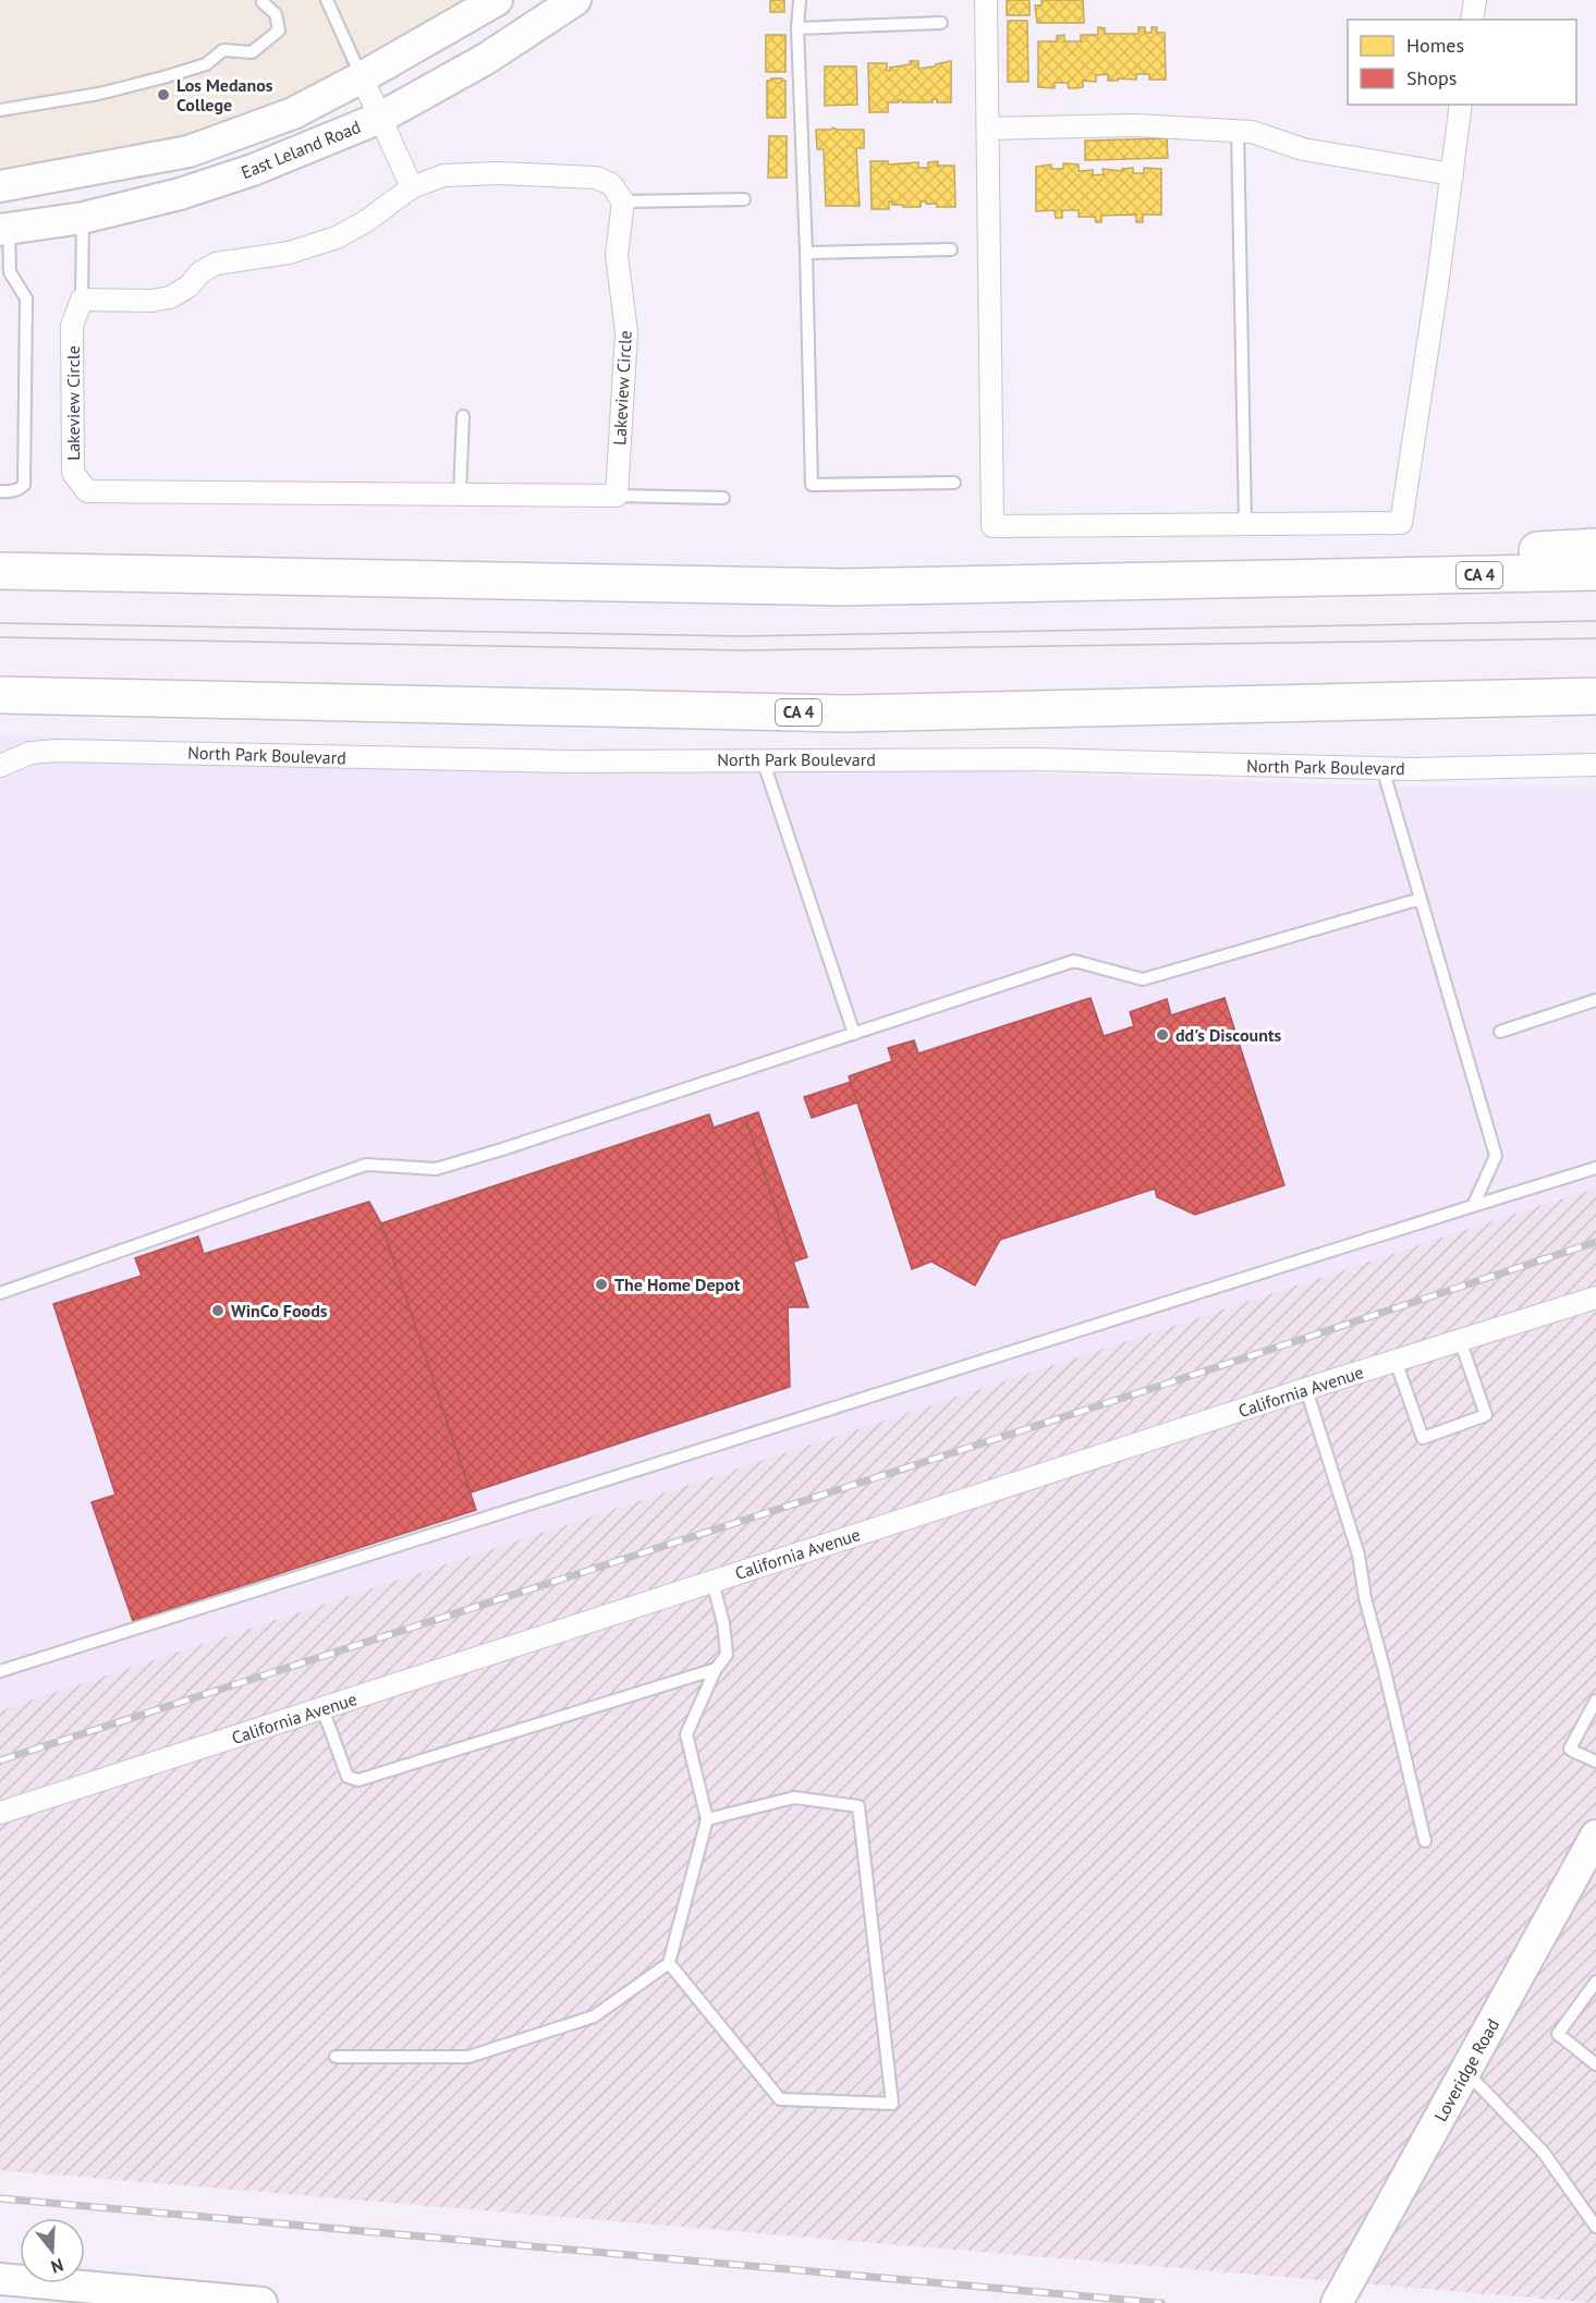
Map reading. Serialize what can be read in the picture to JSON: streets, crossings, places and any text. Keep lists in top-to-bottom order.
{
  "streets": {
    "highway": ["CA 4"],
    "main road": ["East Leland Road", "Loveridge Road"],
    "street": ["Lakeview Circle", "North Park Boulevard", "California Avenue"]
  },
  "places": [
    "Los Medanos College",
    "dd's Discounts",
    "The Home Depot",
    "WinCo Foods"
  ],
  "legend": ["Homes", "Shops"],
  "north": "bottom"
}
